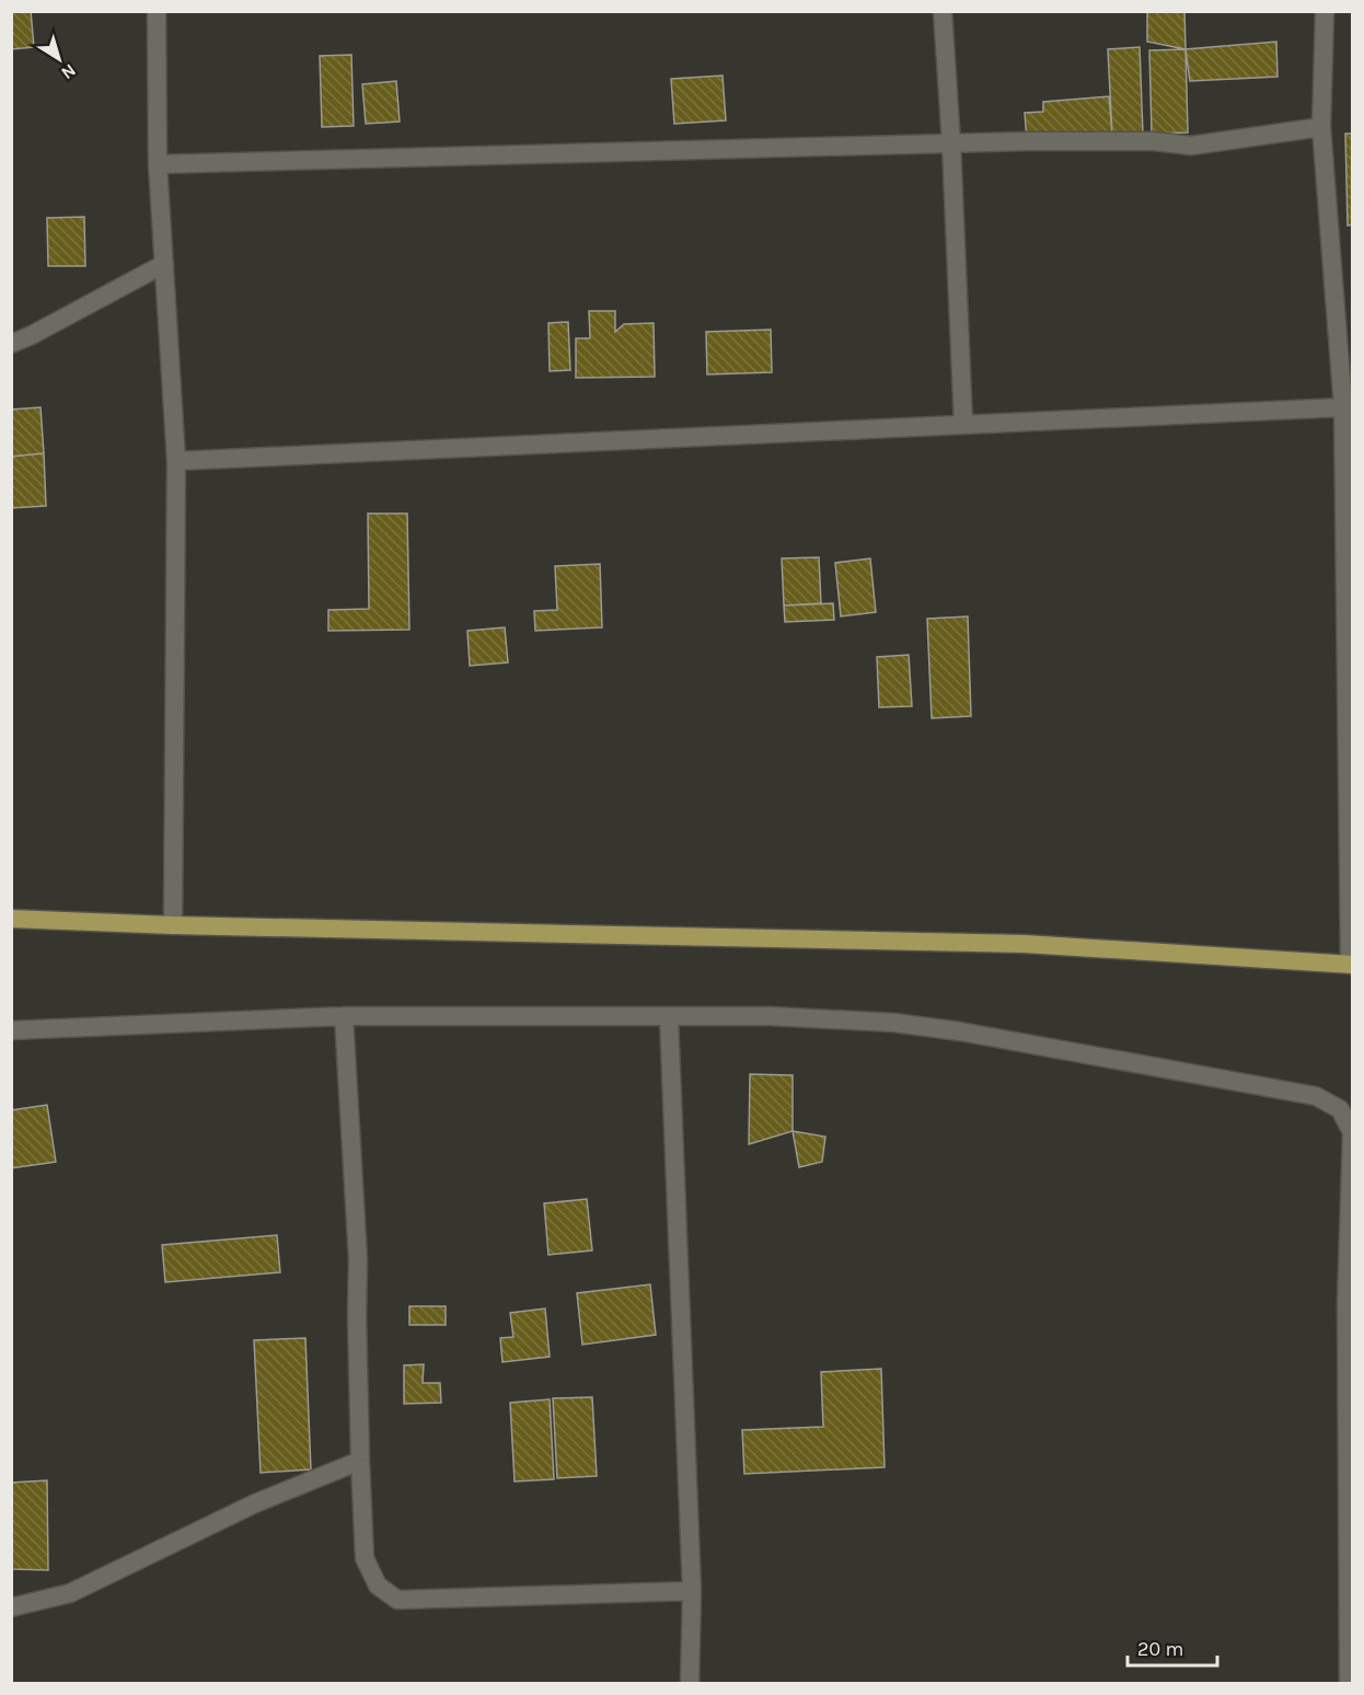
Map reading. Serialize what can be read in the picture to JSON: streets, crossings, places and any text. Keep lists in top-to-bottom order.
{
  "scale_bar": "20 m",
  "north": "bottom right"
}
